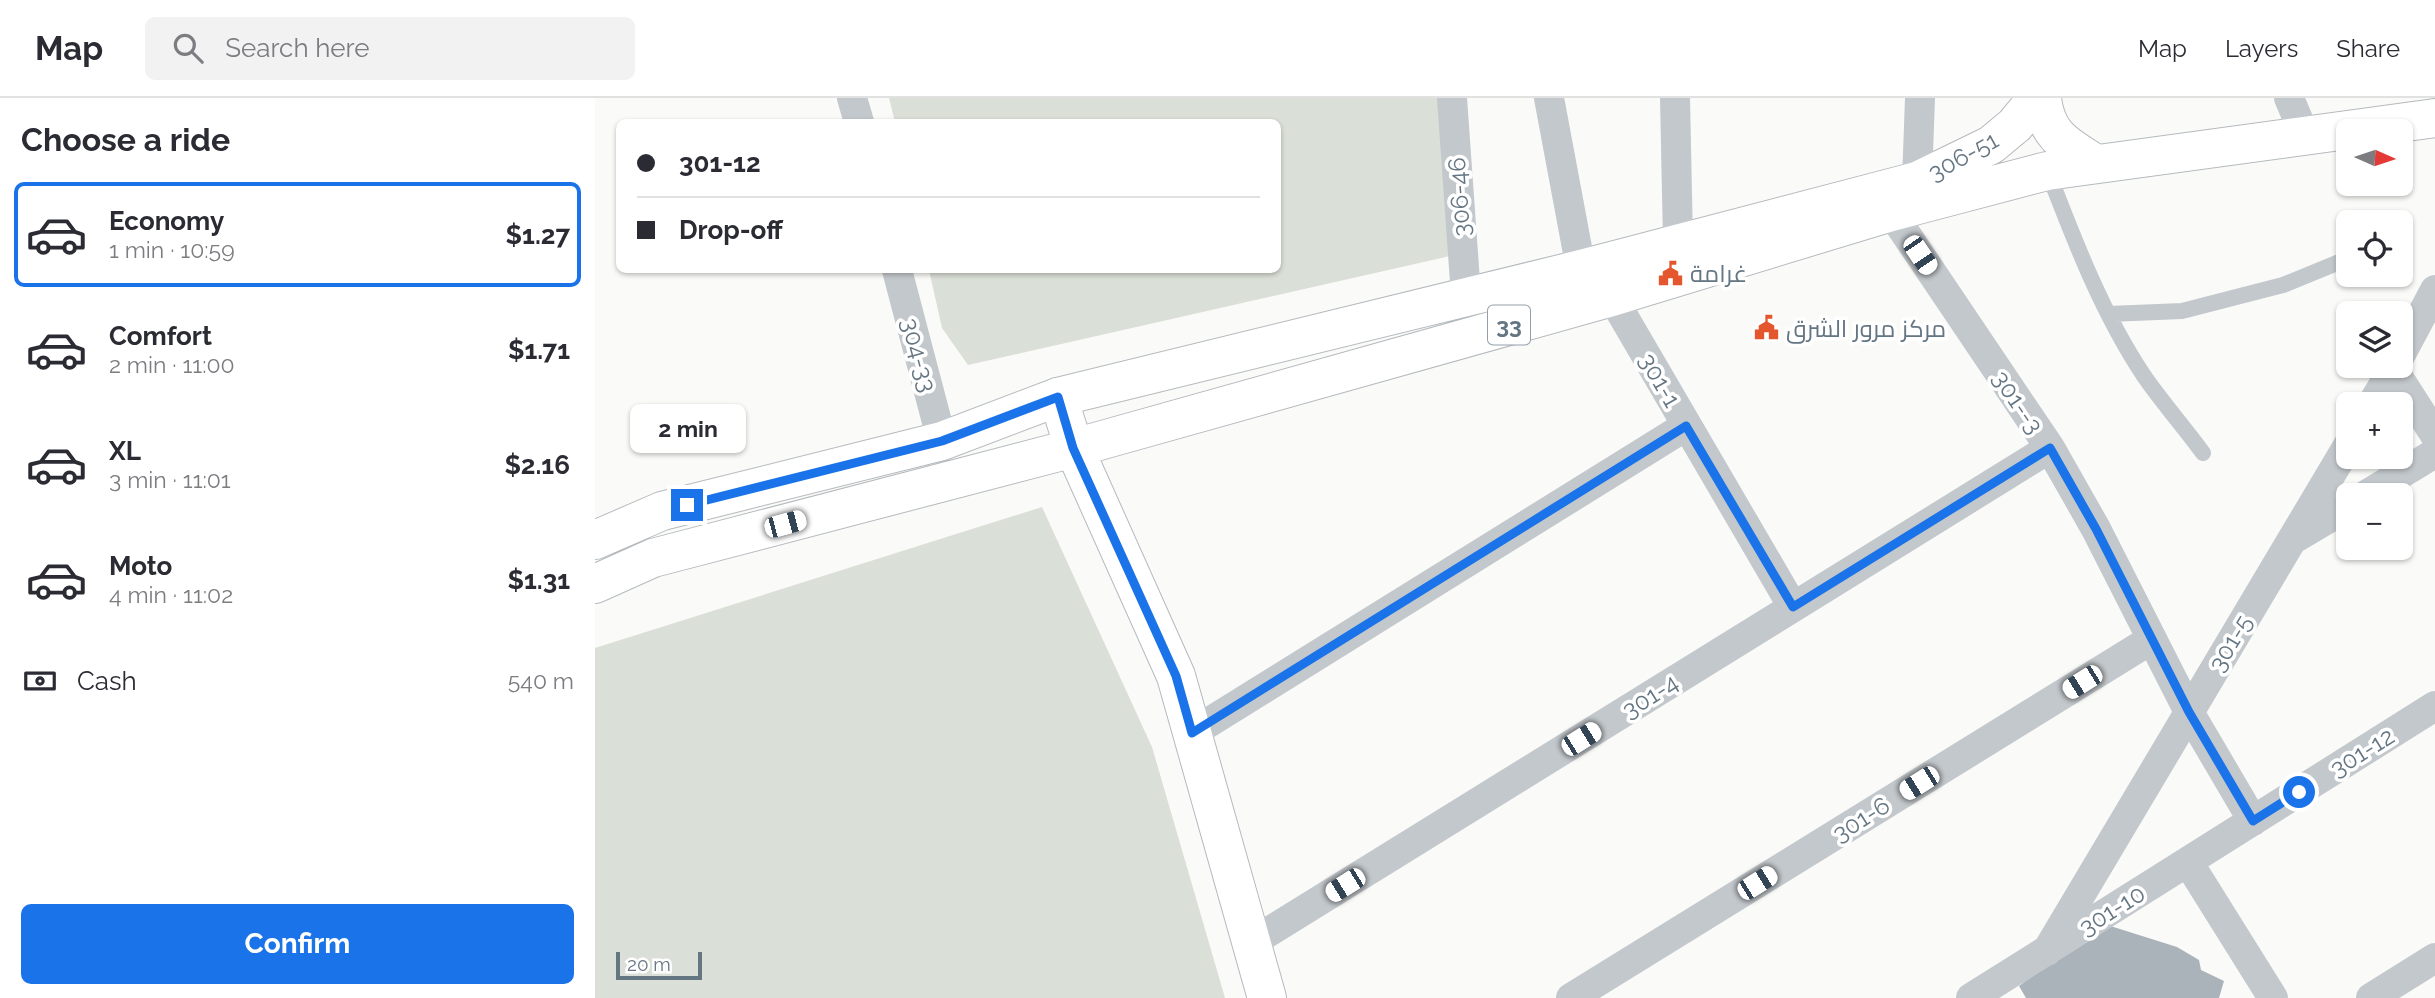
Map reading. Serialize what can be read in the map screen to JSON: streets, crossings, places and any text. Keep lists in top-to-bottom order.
{
  "streets": {
    "main road": ["306-51", "33"],
    "street": [
      "306-46",
      "304-33",
      "301-1",
      "301--3",
      "301-5",
      "301-4",
      "301-12",
      "301-6",
      "301-10"
    ]
  },
  "crossings": [
    ["306-51", "33"],
    ["306-46", "33"],
    ["33", "304-33"],
    ["33", "301-1"],
    ["33", "301--3"],
    ["301-1", "301-4"],
    ["301--3", "301-5"],
    ["301--3", "301-4"],
    ["301--3", "301-12"],
    ["301--3", "301-6"],
    ["301--3", "301-10"],
    ["301-5", "301-10"],
    ["301-12", "301-10"]
  ],
  "places": {
    "public building": ["غرامة", "مرکز مرور الشرق"]
  },
  "scale_bar": "20 m",
  "north": "right",
  "page": {
    "header": "Map",
    "search": "Search here",
    "nav": ["Map", "Layers", "Share"],
    "heading": "Choose a ride",
    "map_buttons": ["+", "−"],
    "banner": ["301-12", "Drop-off"],
    "list": [
      {
        "name": "Economy",
        "note": "1 min · 10:59",
        "value": "$1.27"
      },
      {
        "name": "Comfort",
        "note": "2 min · 11:00",
        "value": "$1.71"
      },
      {
        "name": "XL",
        "note": "3 min · 11:01",
        "value": "$2.16"
      },
      {
        "name": "Moto",
        "note": "4 min · 11:02",
        "value": "$1.31"
      }
    ],
    "bubble": "2 min",
    "pay": ["Cash", "540 m"],
    "buttons": "Confirm",
    "scale": "20 m"
  }
}
